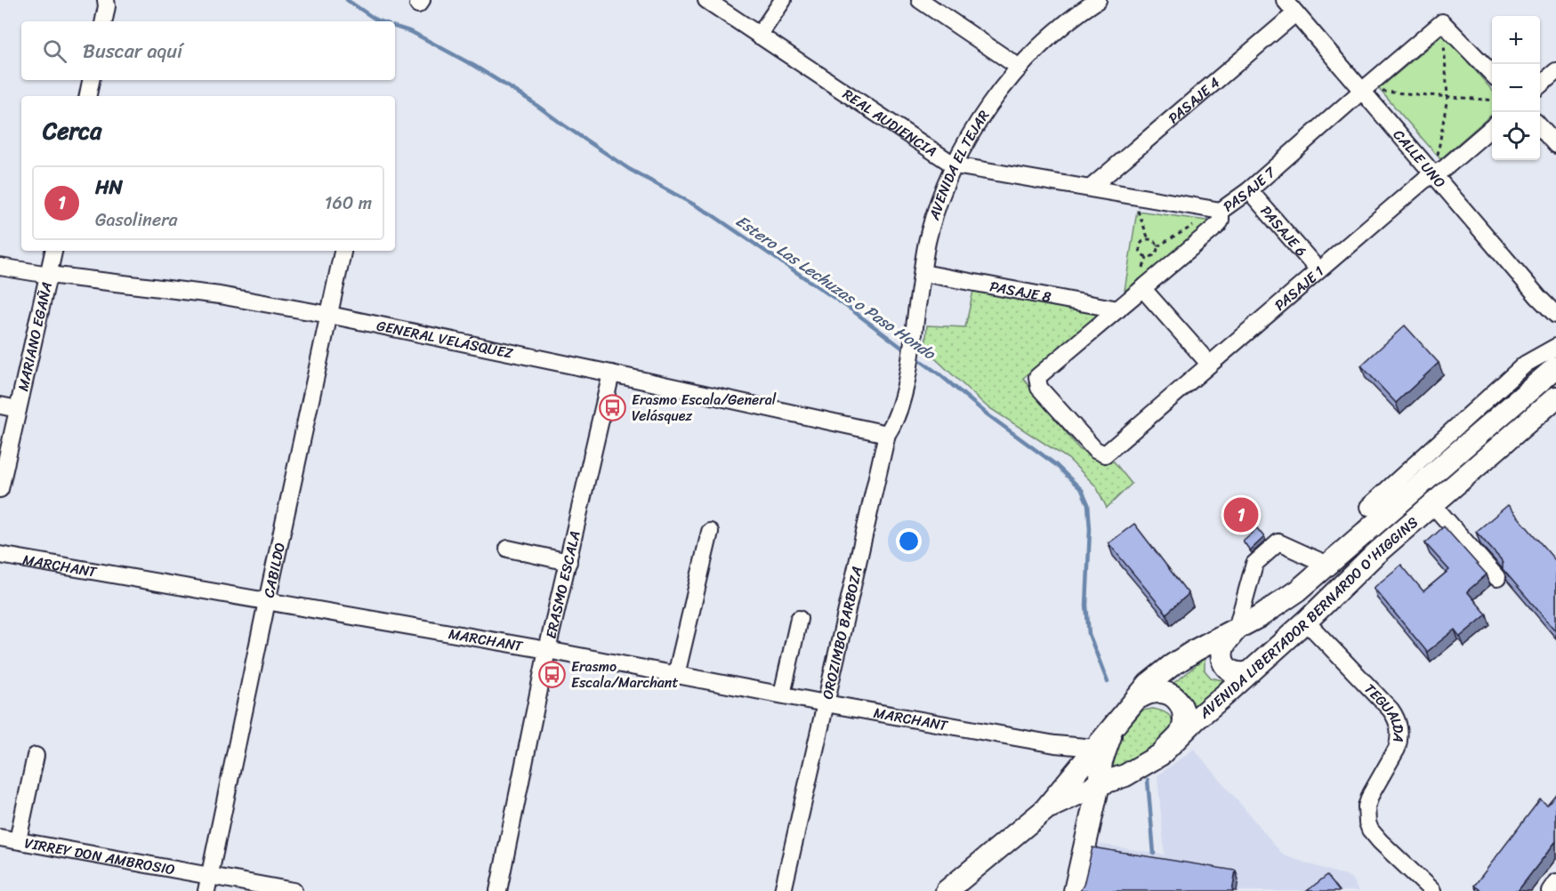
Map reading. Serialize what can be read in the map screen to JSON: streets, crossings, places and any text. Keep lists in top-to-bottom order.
{
  "streets": {
    "main road": ["AVENIDA LIBERTADOR BERNARDO O'HIGGINS"],
    "street": [
      "PASAJE 4",
      "REAL AUDIENCIA",
      "CALLE UNO",
      "AVENIDA EL TEJAR",
      "PASAJE 7",
      "PASAJE 6",
      "PASAJE 1",
      "PASAJE 8",
      "MARIANO EGAÑA",
      "GENERAL VELÁSQUEZ",
      "MARCHANT",
      "CABILDO",
      "ERASMO ESCALA",
      "OROZIMBO BARBOZA",
      "TEGUALDA",
      "VIRREY DON AMBROSIO"
    ]
  },
  "crossings": [
    ["PASAJE 4", "REAL AUDIENCIA"],
    ["PASAJE 4", "CALLE UNO"],
    ["REAL AUDIENCIA", "AVENIDA EL TEJAR"],
    ["REAL AUDIENCIA", "PASAJE 7"],
    ["CALLE UNO", "PASAJE 7"],
    ["CALLE UNO", "PASAJE 1"],
    ["AVENIDA EL TEJAR", "PASAJE 8"],
    ["AVENIDA EL TEJAR", "OROZIMBO BARBOZA"],
    ["PASAJE 7", "PASAJE 6"],
    ["PASAJE 7", "PASAJE 1"],
    ["PASAJE 7", "PASAJE 8"],
    ["PASAJE 6", "PASAJE 1"],
    ["MARIANO EGAÑA", "GENERAL VELÁSQUEZ"],
    ["GENERAL VELÁSQUEZ", "CABILDO"],
    ["GENERAL VELÁSQUEZ", "ERASMO ESCALA"],
    ["GENERAL VELÁSQUEZ", "OROZIMBO BARBOZA"],
    ["MARCHANT", "CABILDO"],
    ["MARCHANT", "ERASMO ESCALA"],
    ["MARCHANT", "AVENIDA LIBERTADOR BERNARDO O'HIGGINS"],
    ["MARCHANT", "OROZIMBO BARBOZA"],
    ["CABILDO", "VIRREY DON AMBROSIO"],
    ["AVENIDA LIBERTADOR BERNARDO O'HIGGINS", "TEGUALDA"]
  ],
  "water": ["Estero Las Lechuzas o Paso Hondo"],
  "places": {
    "bus stop": ["Erasmo Escala/General Velásquez", "Erasmo Escala/Marchant"]
  },
  "page": {
    "map_buttons": ["+", "−"],
    "search": "Buscar aquí",
    "heading": "Cerca",
    "list": [
      {
        "mark": "1",
        "name": "HN",
        "note": "Gasolinera",
        "value": "160 m"
      }
    ],
    "pins": "1"
  }
}
